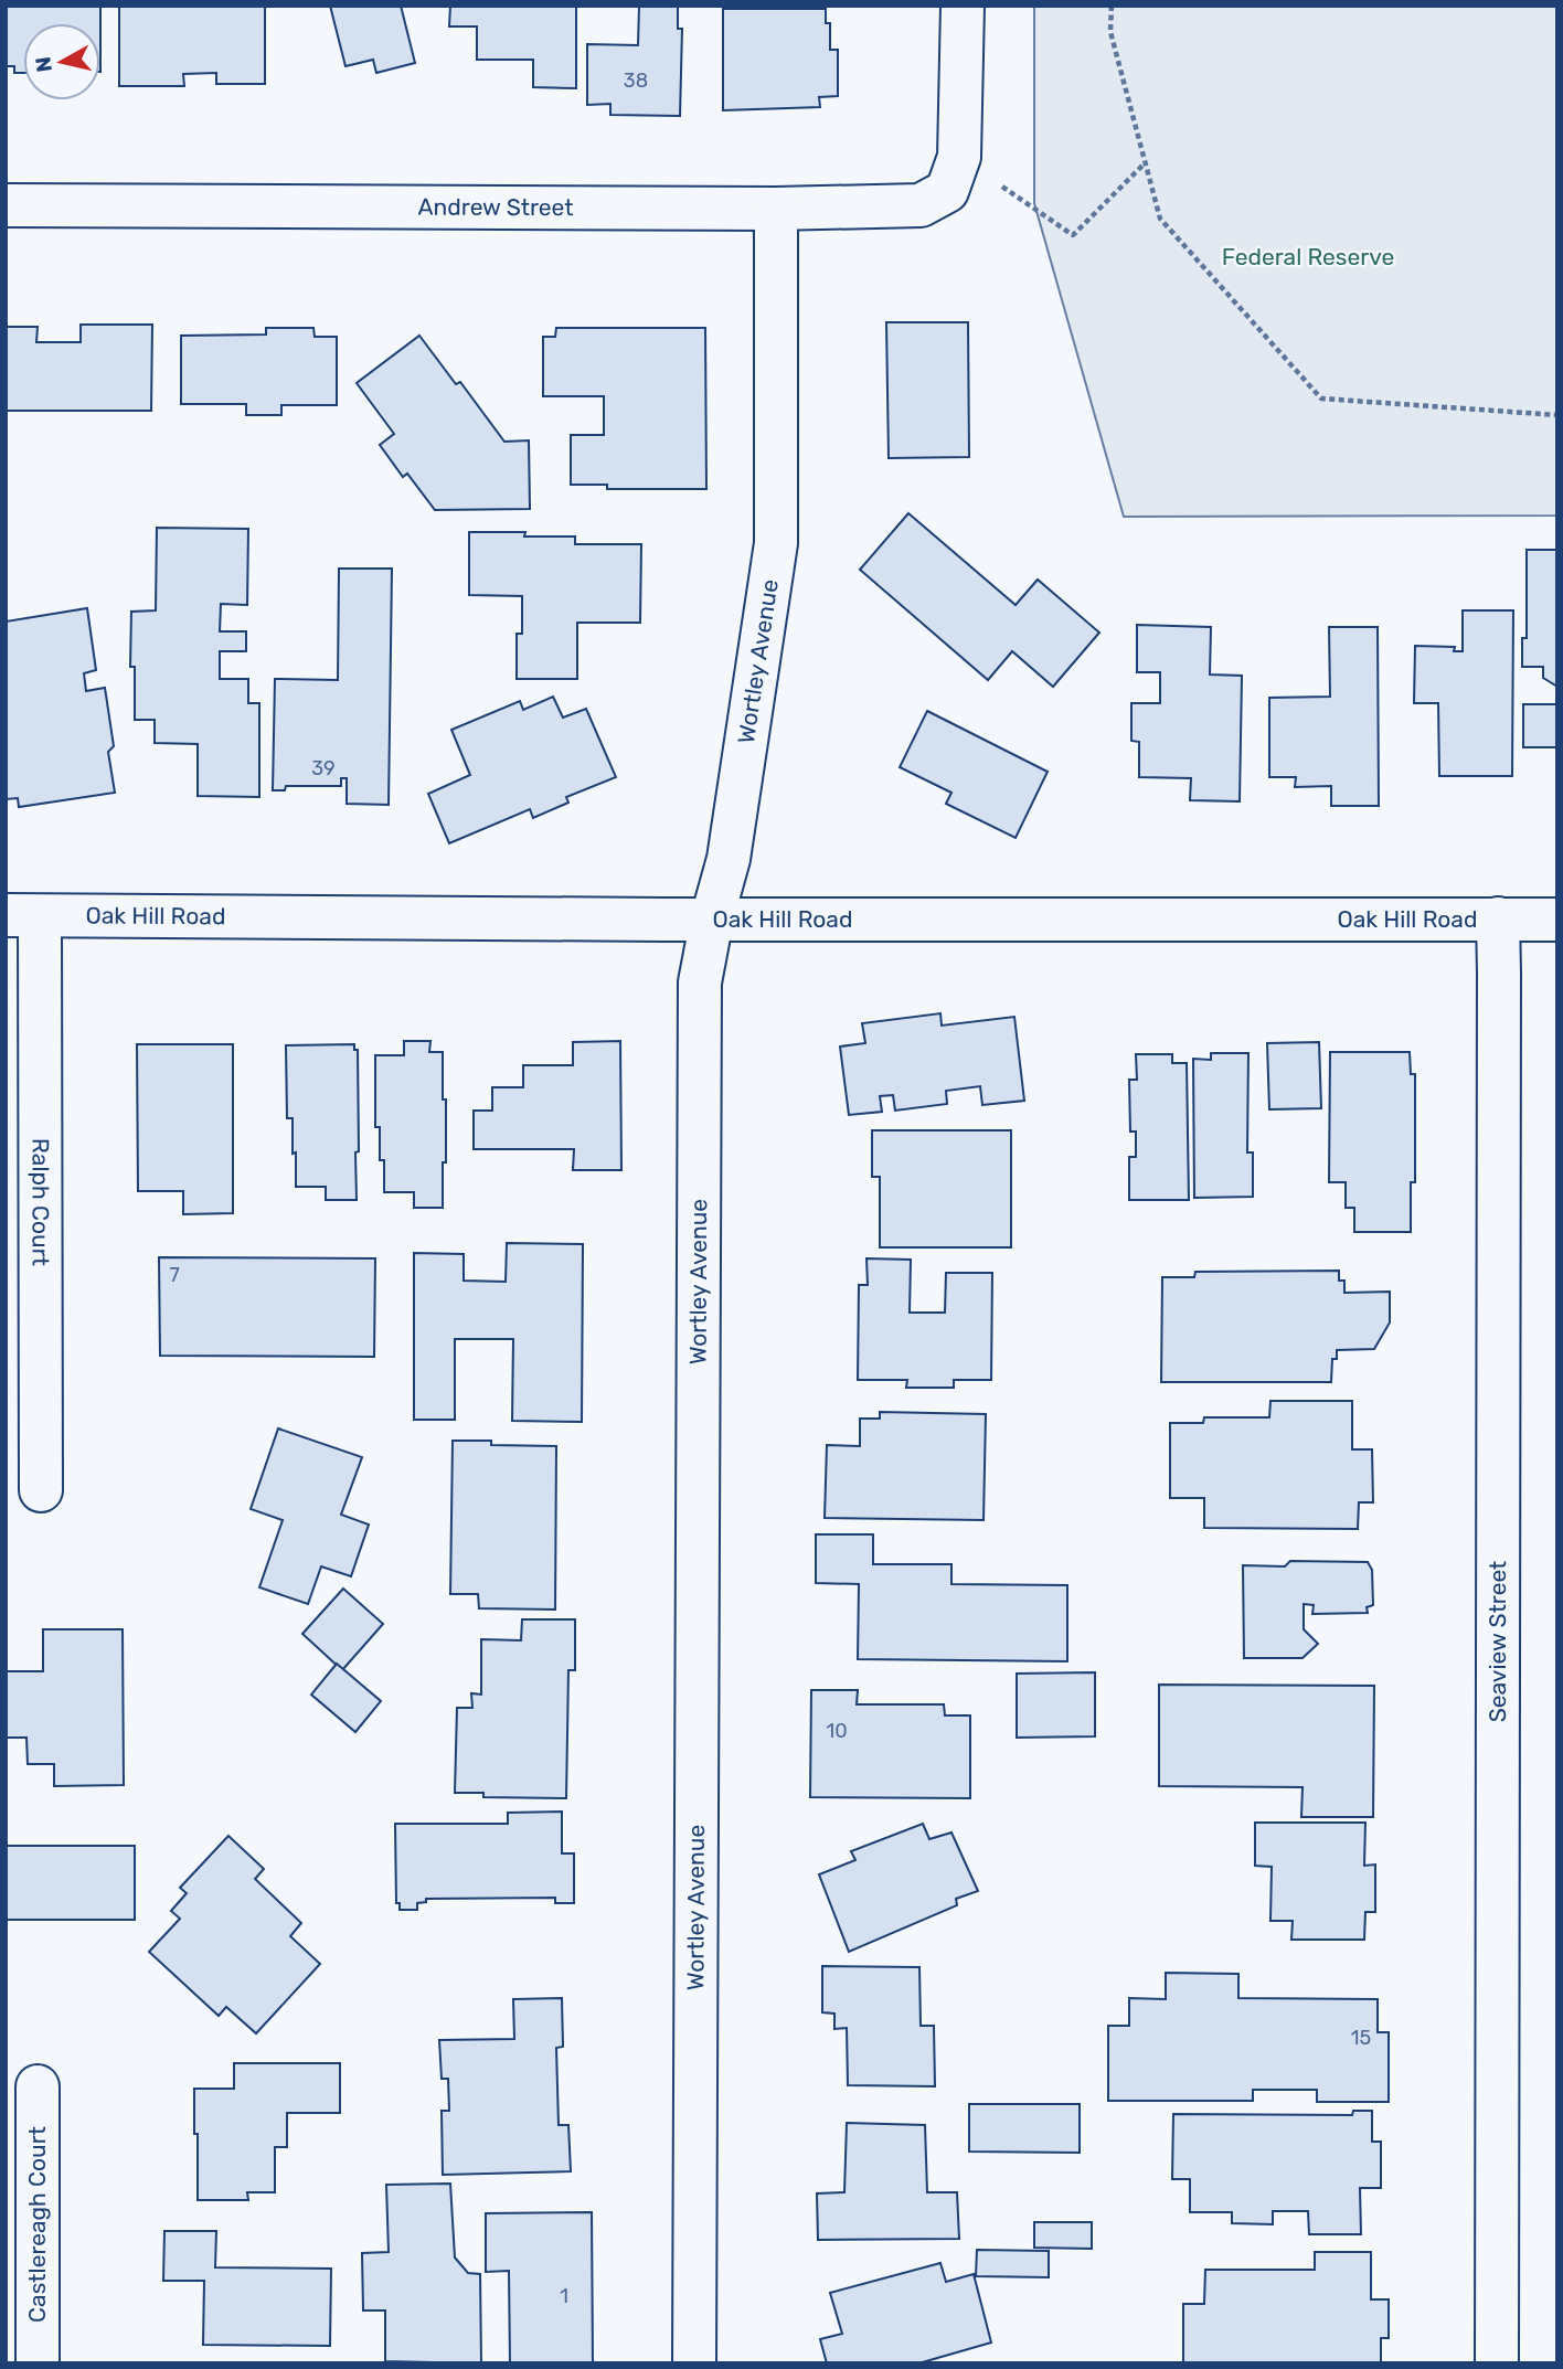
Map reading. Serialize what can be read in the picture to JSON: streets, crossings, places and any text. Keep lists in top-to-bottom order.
{
  "streets": {
    "street": [
      "Andrew Street",
      "Wortley Avenue",
      "Oak Hill Road",
      "Ralph Court",
      "Seaview Street",
      "Castlereagh Court"
    ]
  },
  "crossings": [
    ["Andrew Street", "Wortley Avenue"],
    ["Wortley Avenue", "Oak Hill Road"],
    ["Oak Hill Road", "Ralph Court"],
    ["Oak Hill Road", "Seaview Street"]
  ],
  "parks": ["Federal Reserve"],
  "house_numbers": [
    "38",
    "39",
    "7",
    "10",
    "15",
    "1"
  ],
  "north": "left"
}
